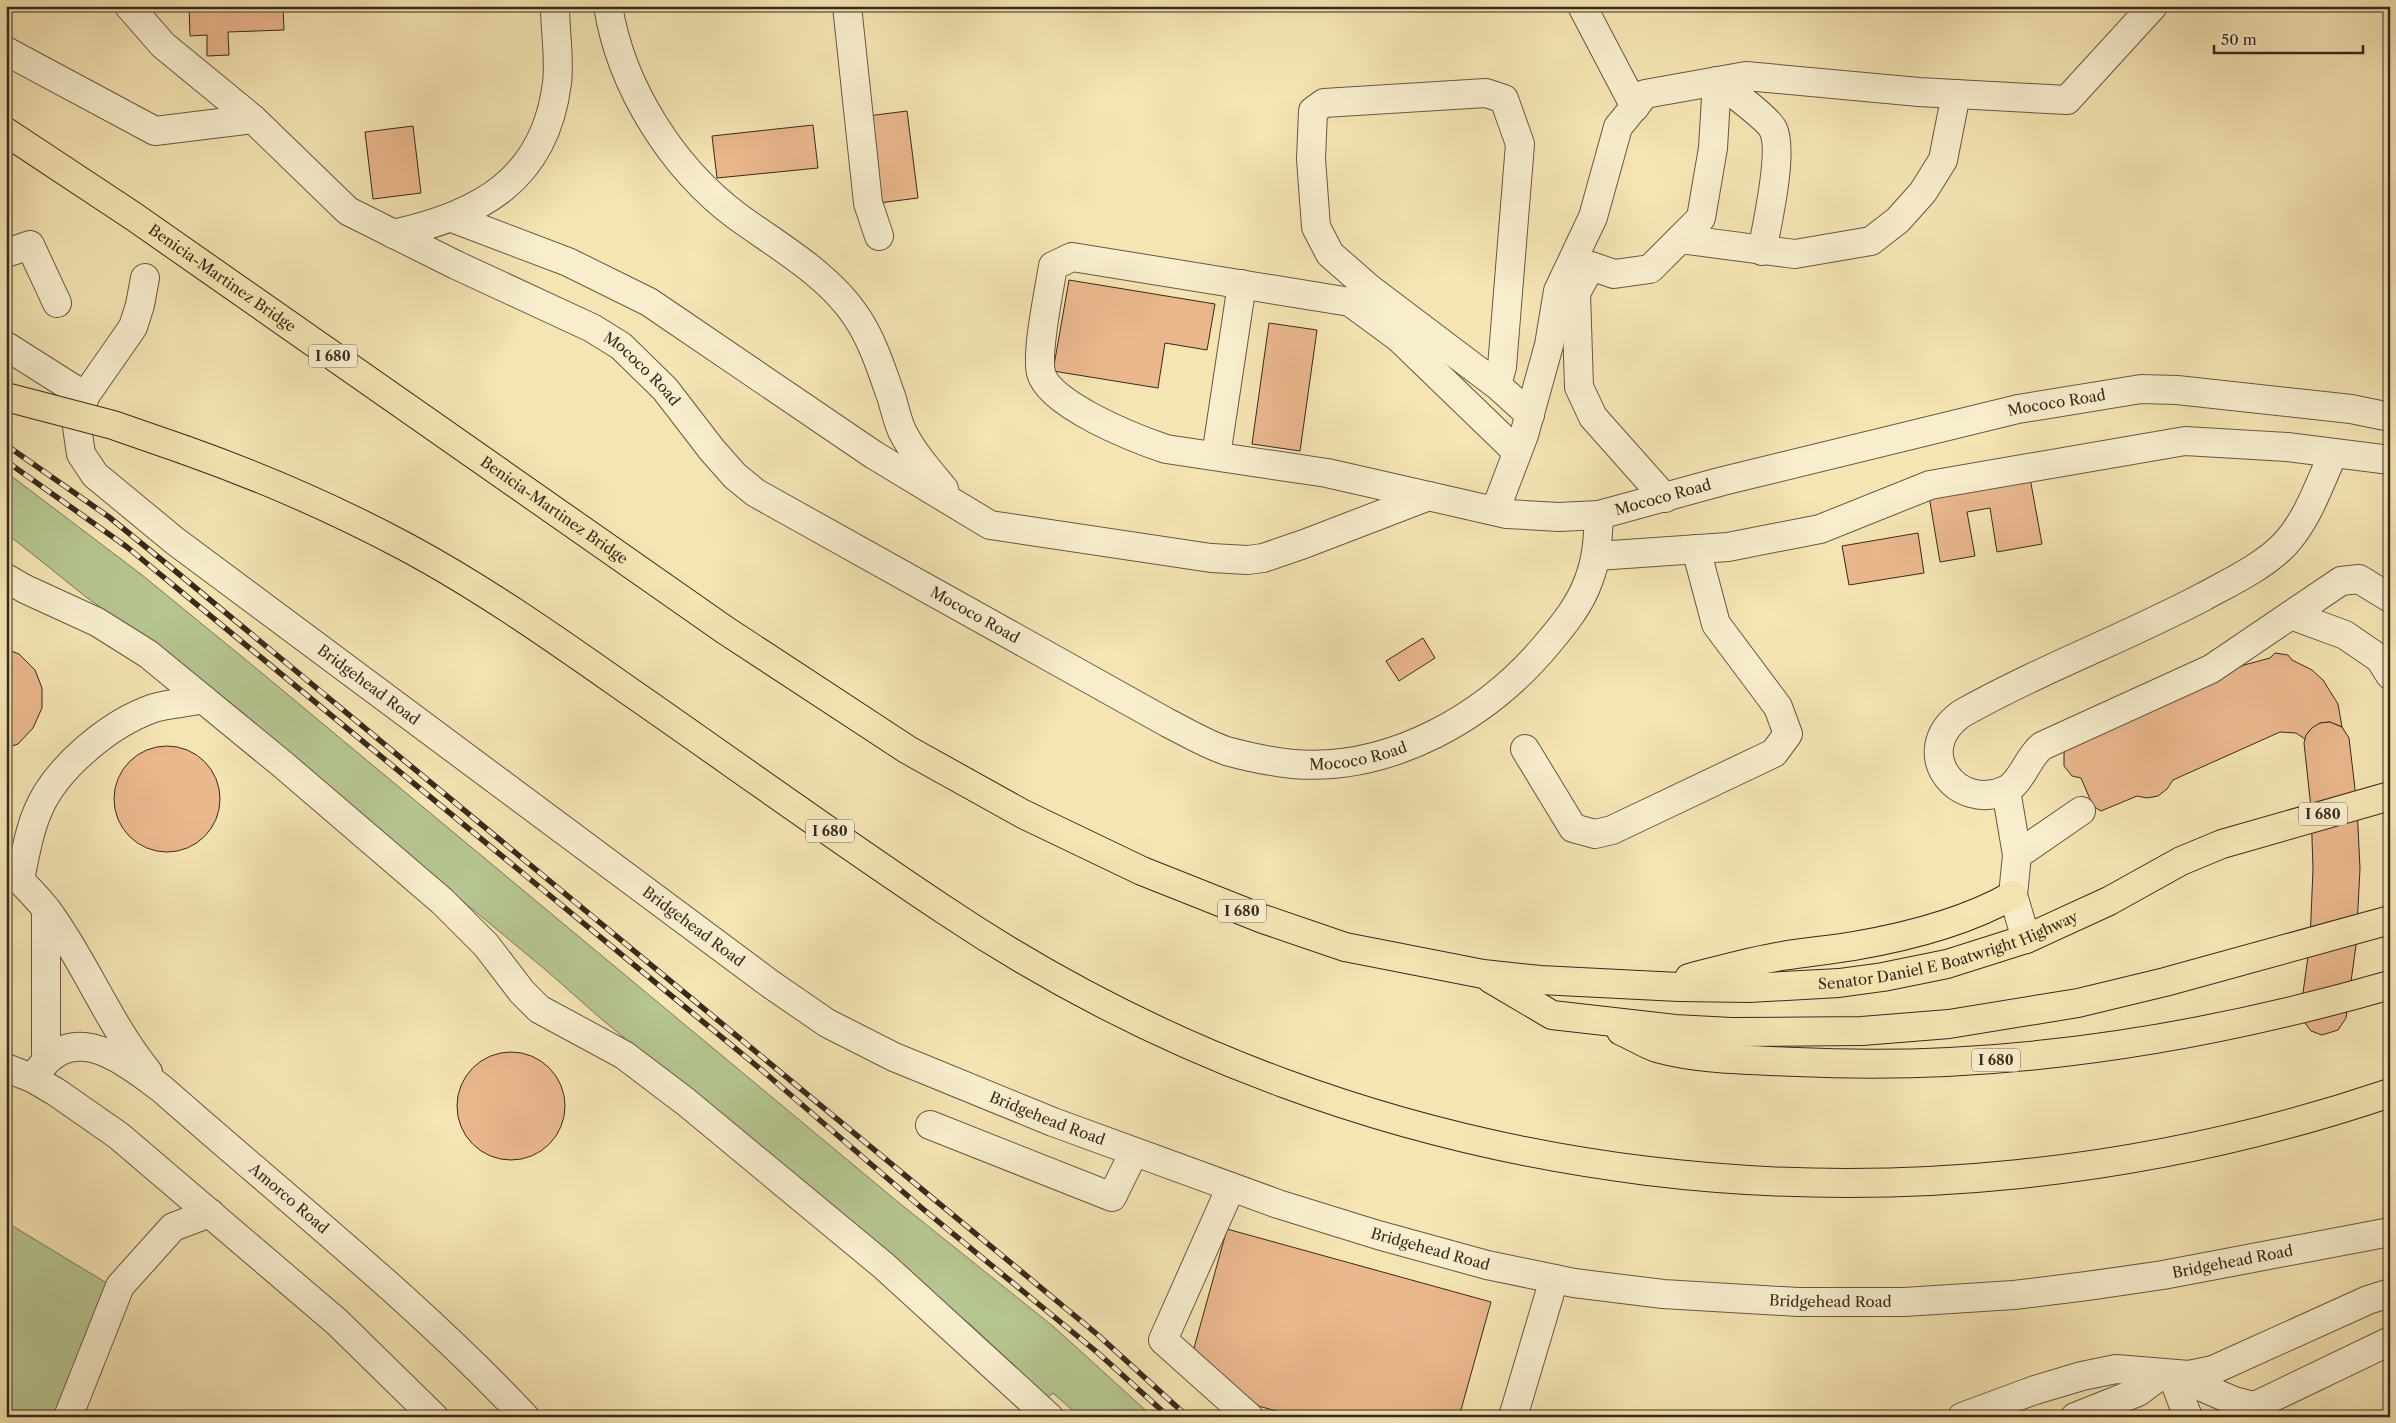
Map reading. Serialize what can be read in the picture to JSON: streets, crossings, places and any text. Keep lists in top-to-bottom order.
{
  "streets": {
    "highway": ["Benicia-Martinez Bridge", "I 680", "Senator Daniel E Boatwright Highway"],
    "street": ["Mococo Road", "Bridgehead Road", "Amorco Road"]
  },
  "crossings": [
    ["Benicia-Martinez Bridge", "Senator Daniel E Boatwright Highway"]
  ],
  "scale_bar": "50 m"
}
